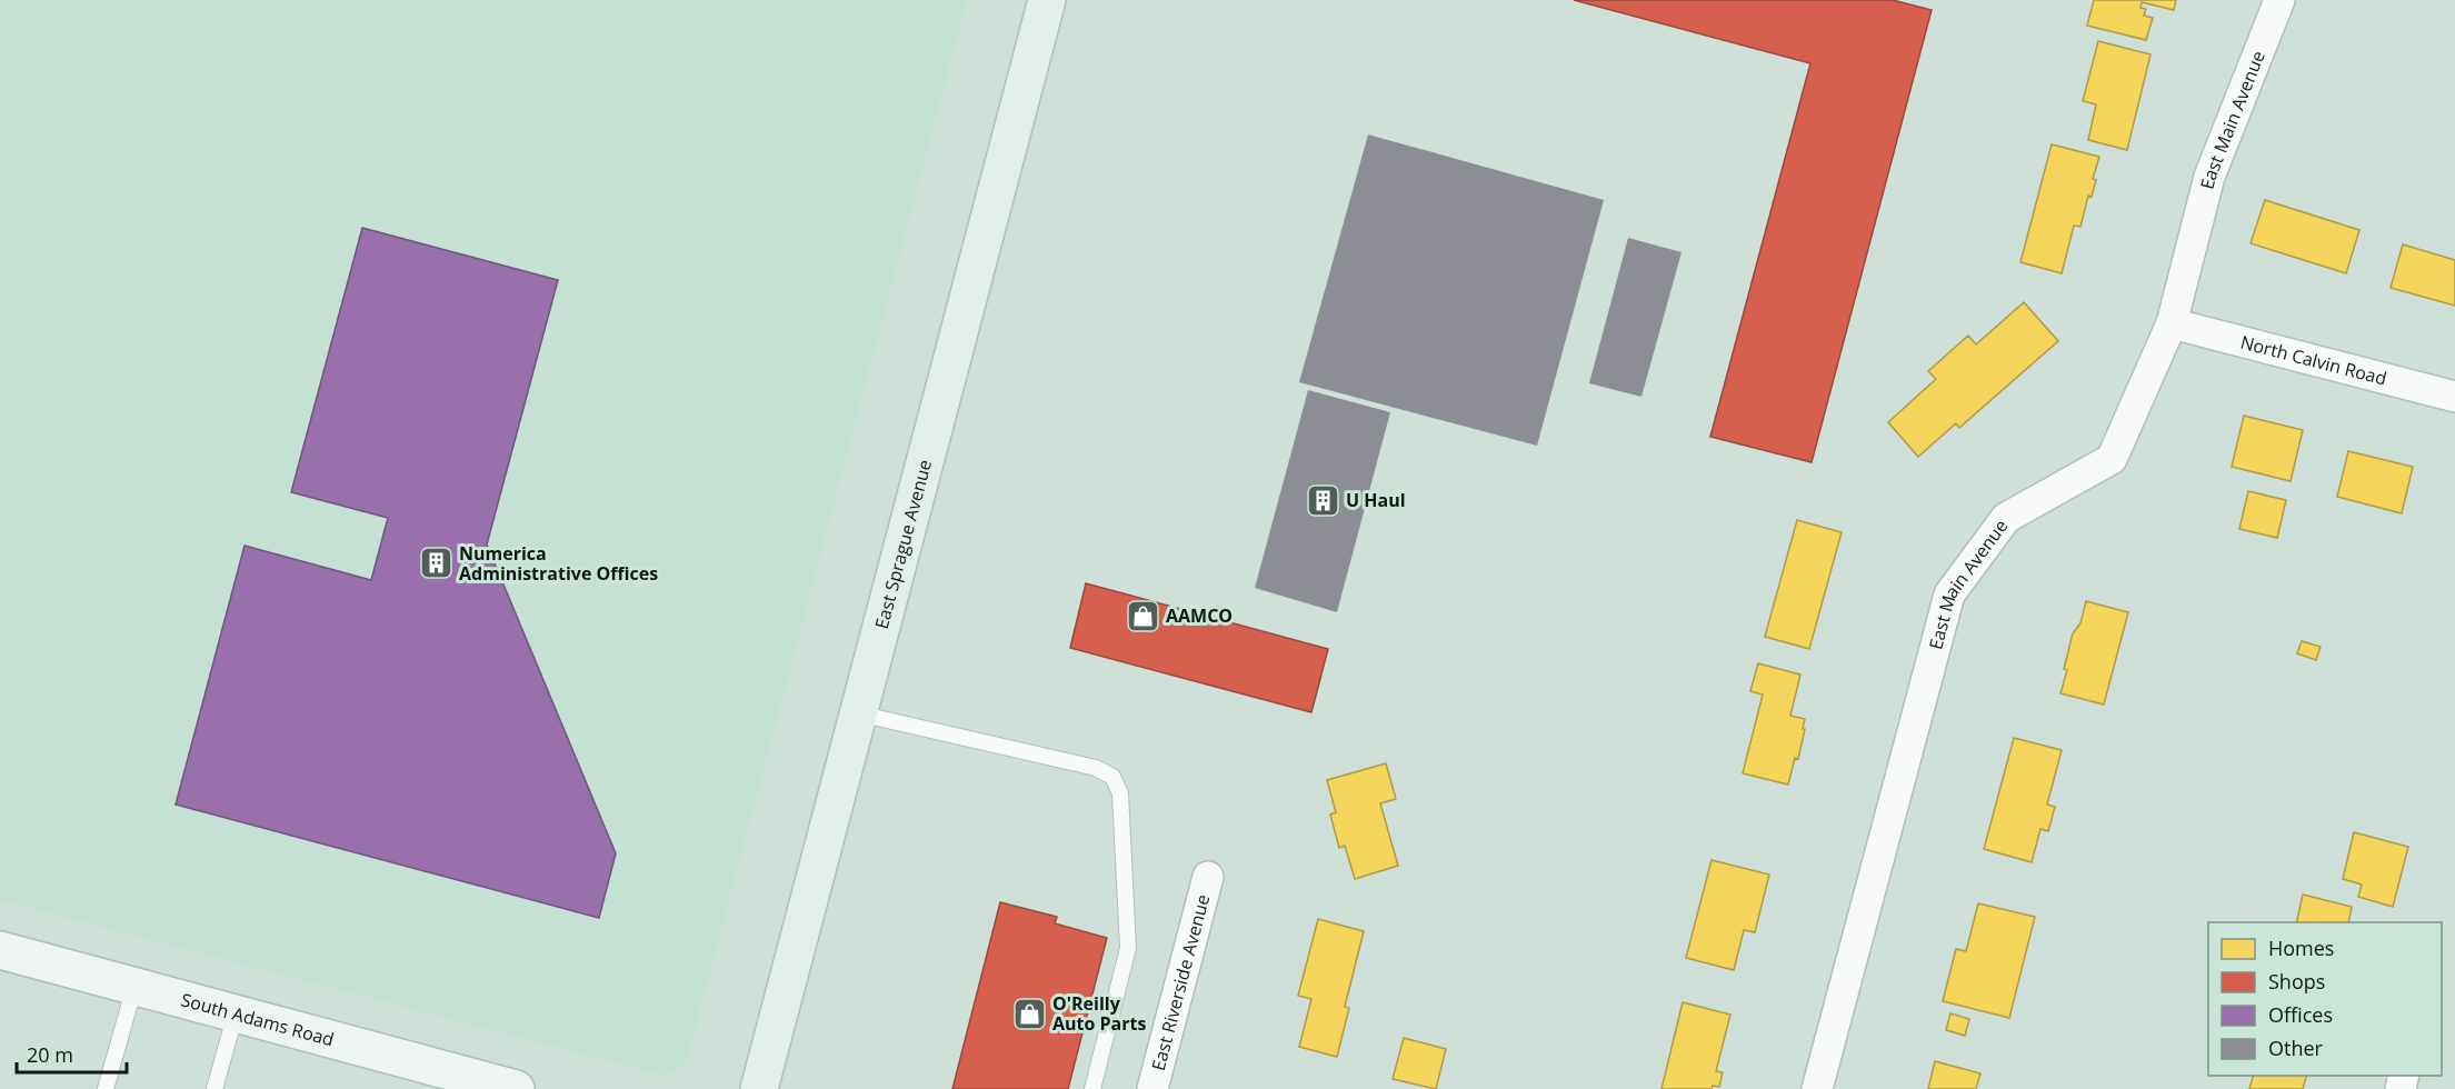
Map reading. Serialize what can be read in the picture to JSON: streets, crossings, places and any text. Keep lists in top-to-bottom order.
{
  "streets": {
    "main road": ["East Sprague Avenue"],
    "street": [
      "East Main Avenue",
      "North Calvin Road",
      "East Riverside Avenue",
      "South Adams Road"
    ]
  },
  "crossings": [
    ["East Main Avenue", "North Calvin Road"]
  ],
  "places": {
    "building": ["U Haul", "Numerica Administrative Offices"],
    "shop": ["AAMCO", "O'Reilly Auto Parts"]
  },
  "legend": [
    "Homes",
    "Shops",
    "Offices",
    "Other"
  ],
  "scale_bar": "20 m"
}
